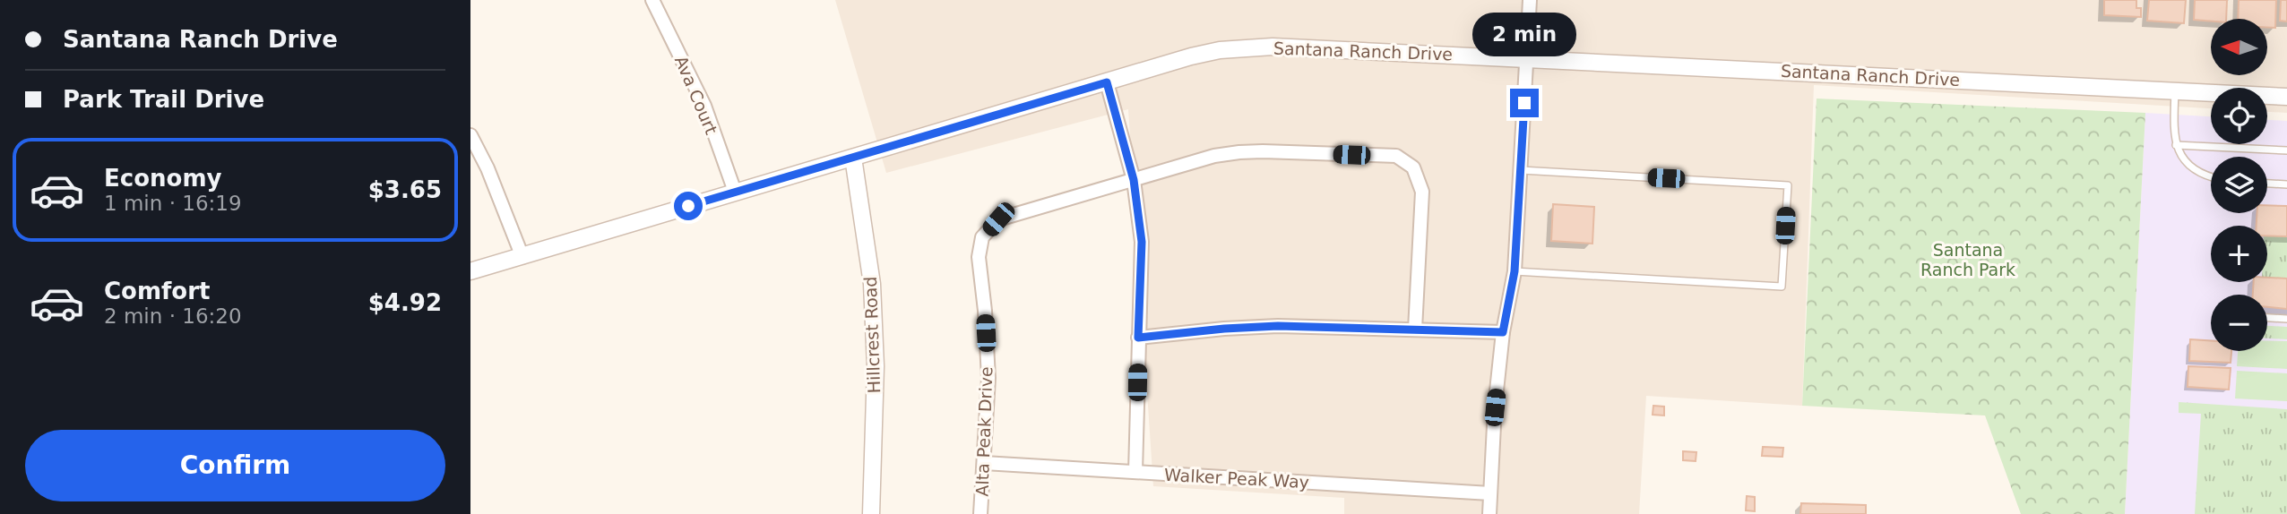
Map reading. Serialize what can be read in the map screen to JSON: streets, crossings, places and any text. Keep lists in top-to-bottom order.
{
  "streets": {
    "street": [
      "Santana Ranch Drive",
      "Ava Court",
      "Hillcrest Road",
      "Alta Peak Drive",
      "Walker Peak Way"
    ]
  },
  "crossings": [
    ["Santana Ranch Drive", "Ava Court"],
    ["Santana Ranch Drive", "Hillcrest Road"],
    ["Alta Peak Drive", "Walker Peak Way"]
  ],
  "parks": ["Santana Ranch Park"],
  "north": "left",
  "page": {
    "banner": ["Santana Ranch Drive", "Park Trail Drive"],
    "bubble": "2 min",
    "map_buttons": ["+", "−"],
    "list": [
      {
        "name": "Economy",
        "note": "1 min · 16:19",
        "value": "$3.65"
      },
      {
        "name": "Comfort",
        "note": "2 min · 16:20",
        "value": "$4.92"
      }
    ],
    "buttons": "Confirm"
  }
}
